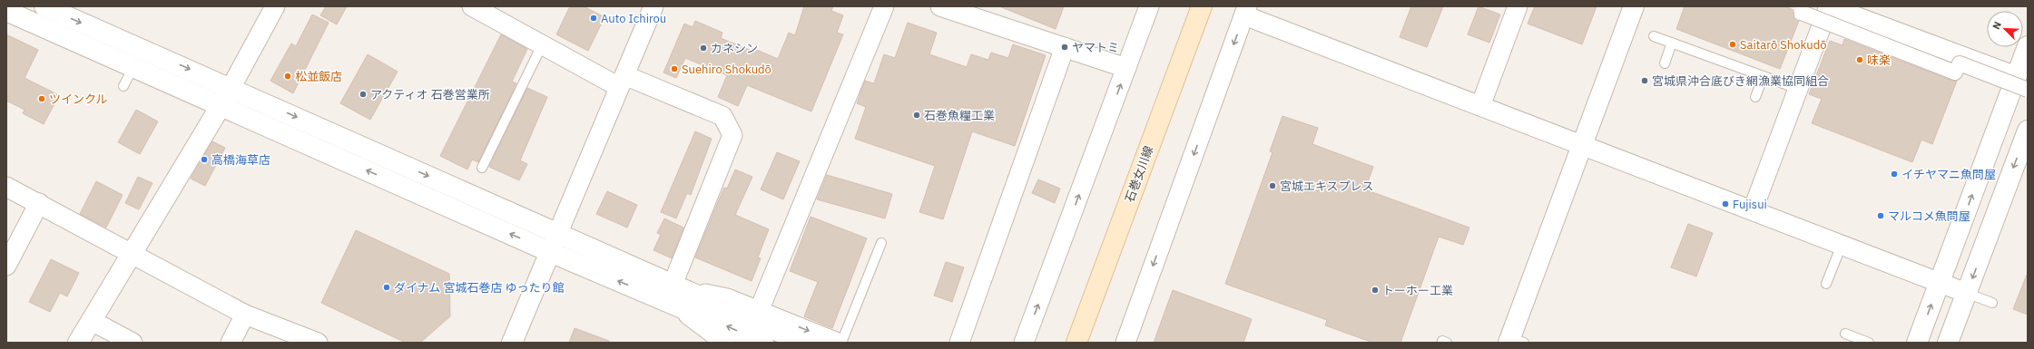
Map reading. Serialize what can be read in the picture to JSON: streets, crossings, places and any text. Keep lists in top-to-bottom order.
{
  "streets": {
    "main road": ["石巻女川線"]
  },
  "places": [
    "Auto Ichirou",
    "Saitarō Shokudō",
    "ヤマトミ",
    "カネシン",
    "味楽",
    "Suehiro Shokudō",
    "松並飯店",
    "宮城県沖合底びき網漁業協同組合",
    "アクティオ 石巻営業所",
    "ツインクル",
    "石巻魚糧工業",
    "高橋海草店",
    "イチヤマニ魚問屋",
    "宮城エキスプレス",
    "Fujisui",
    "マルコメ魚問屋",
    "ダイナム 宮城石巻店 ゆったり館",
    "トーホー工業"
  ],
  "north": "top left"
}
